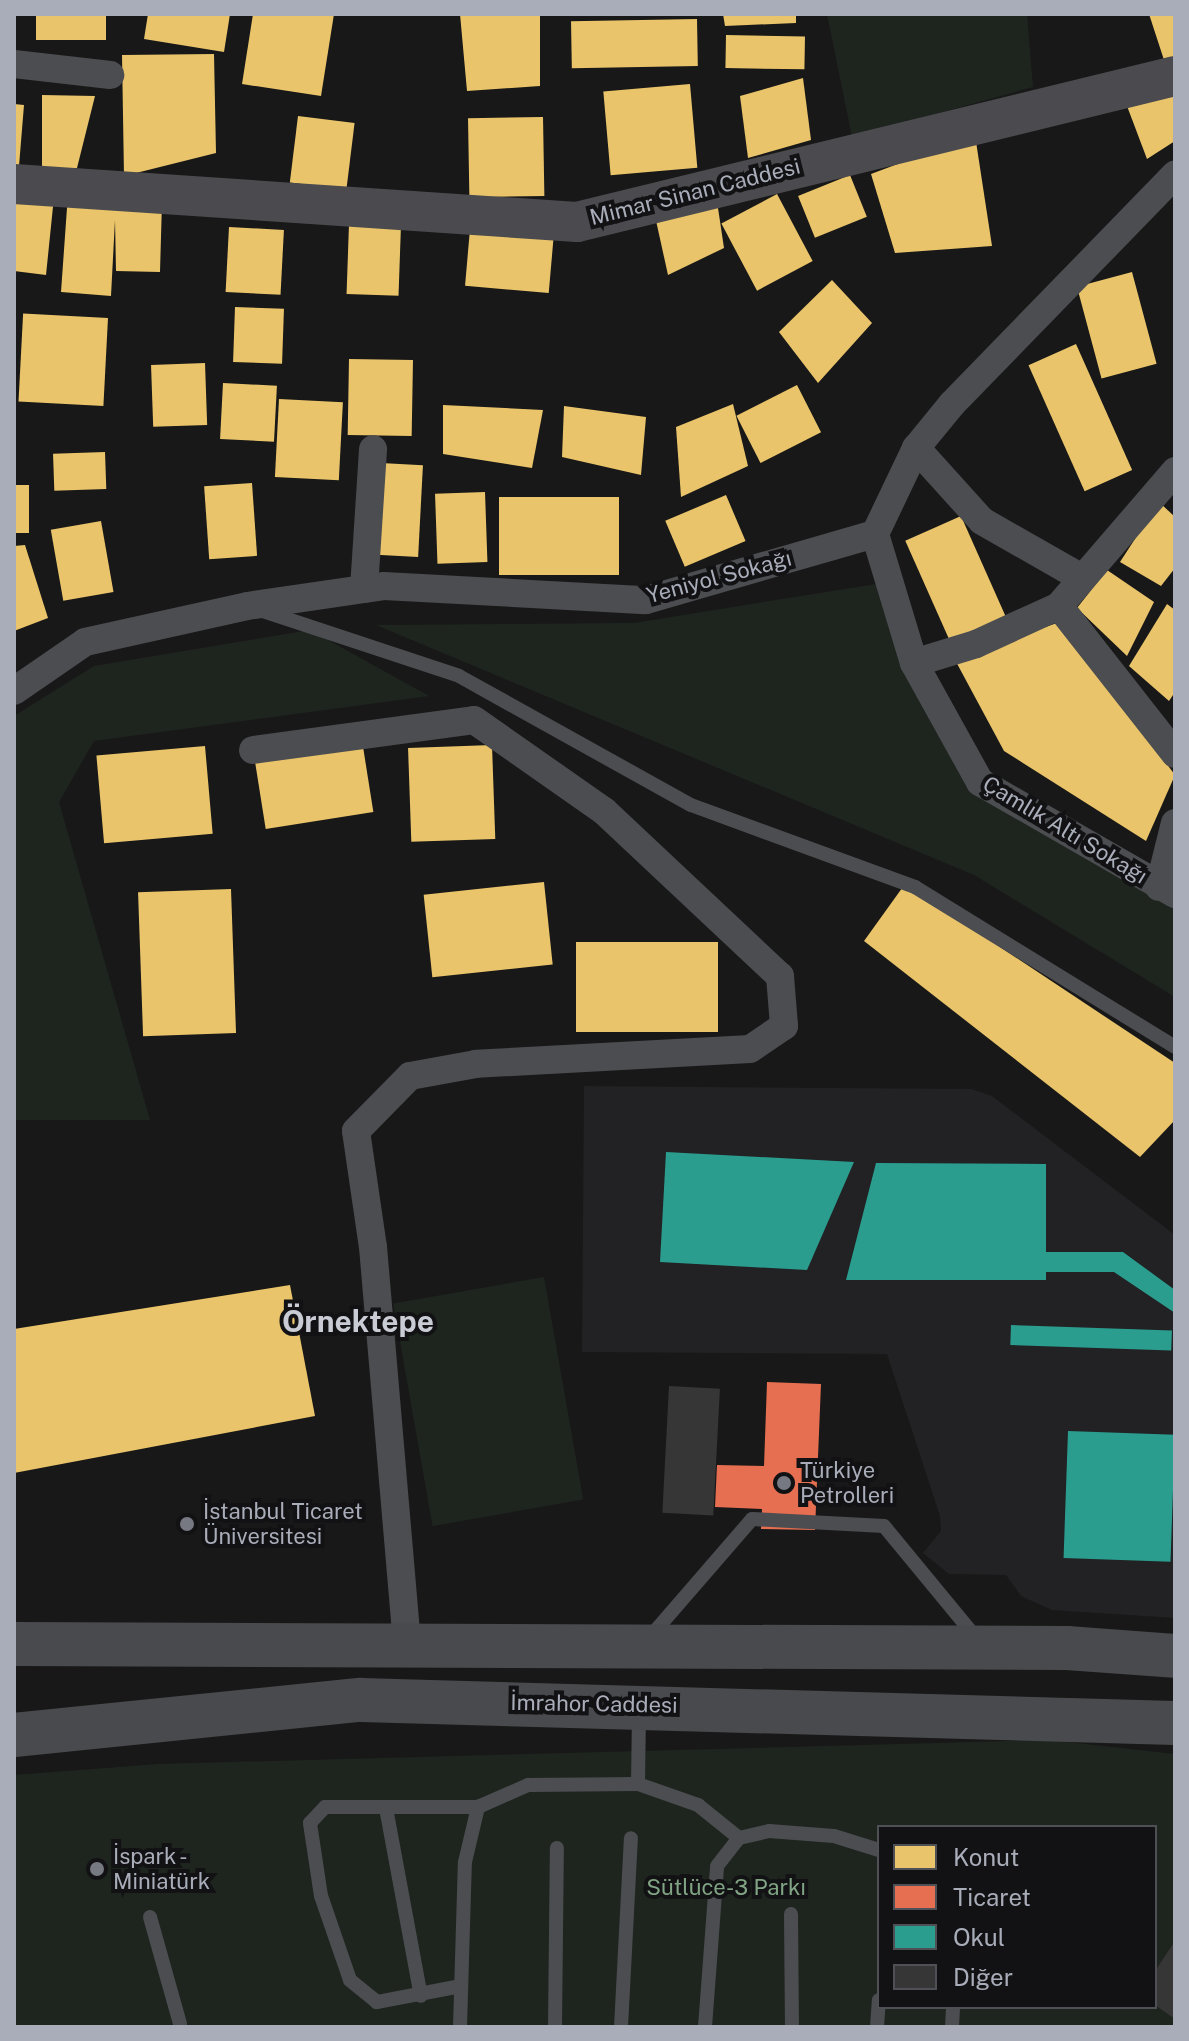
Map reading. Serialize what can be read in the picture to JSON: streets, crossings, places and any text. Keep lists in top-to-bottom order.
{
  "streets": {
    "main road": ["İmrahor Caddesi"],
    "street": ["Mimar Sinan Caddesi", "Yeniyol Sokağı", "Çamlık Altı Sokağı"]
  },
  "crossings": [
    ["Yeniyol Sokağı", "Çamlık Altı Sokağı"]
  ],
  "districts": ["Örnektepe"],
  "parks": ["Sütlüce-3 Parkı"],
  "places": ["Türkiye Petrolleri", "İstanbul Ticaret Üniversitesi", "İspark - Miniatürk"],
  "legend": [
    "Konut",
    "Ticaret",
    "Okul",
    "Diğer"
  ]
}
